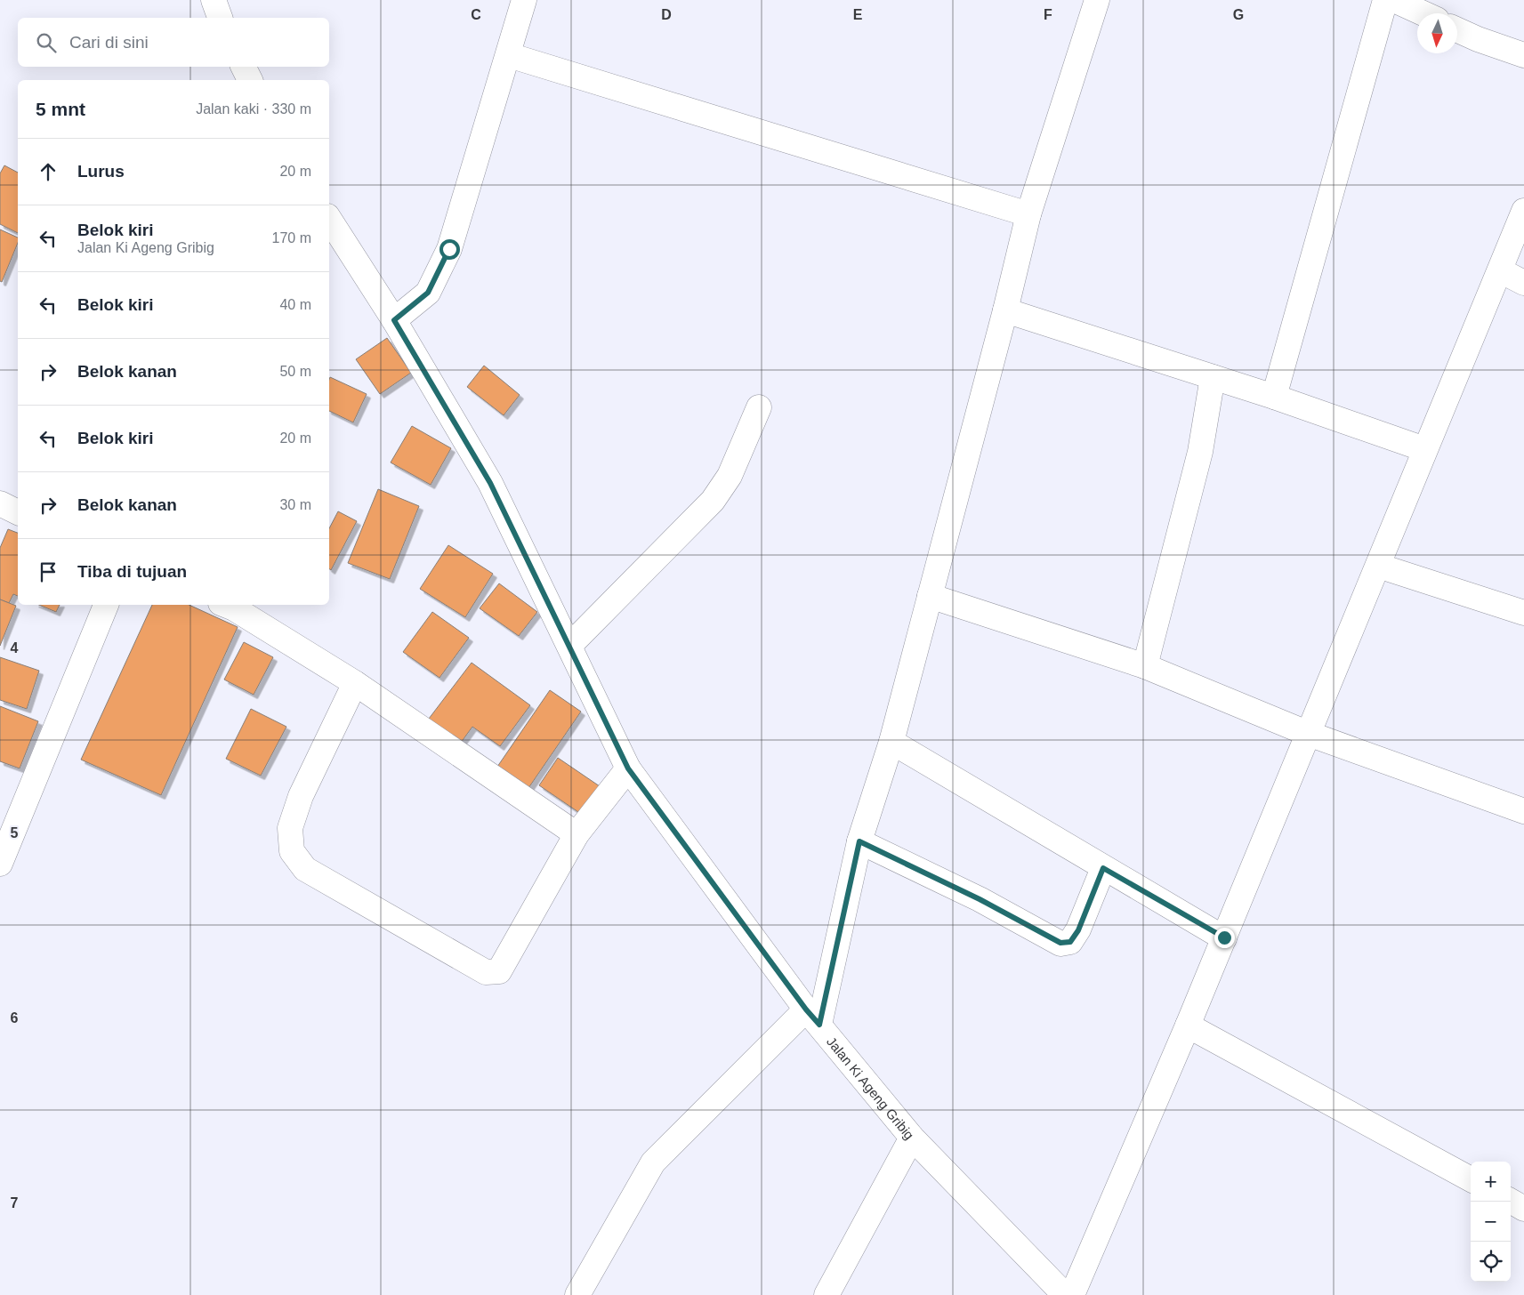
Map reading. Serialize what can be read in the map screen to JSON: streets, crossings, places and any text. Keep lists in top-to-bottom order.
{
  "streets": {
    "street": ["Jalan Ki Ageng Gribig"]
  },
  "north": "bottom",
  "page": {
    "search": "Cari di sini",
    "heading": ["5 mnt", "Jalan kaki · 330 m"],
    "list": [
      ["Lurus", "20 m"],
      ["Belok kiri", "Jalan Ki Ageng Gribig", "170 m"],
      ["Belok kiri", "40 m"],
      ["Belok kanan", "50 m"],
      ["Belok kiri", "20 m"],
      ["Belok kanan", "30 m"],
      "Tiba di tujuan"
    ],
    "map_buttons": ["+", "−"]
  },
  "grid": {
    "columns": [
      "C",
      "D",
      "E",
      "F",
      "G"
    ],
    "rows": [
      "4",
      "5",
      "6",
      "7"
    ]
  }
}
